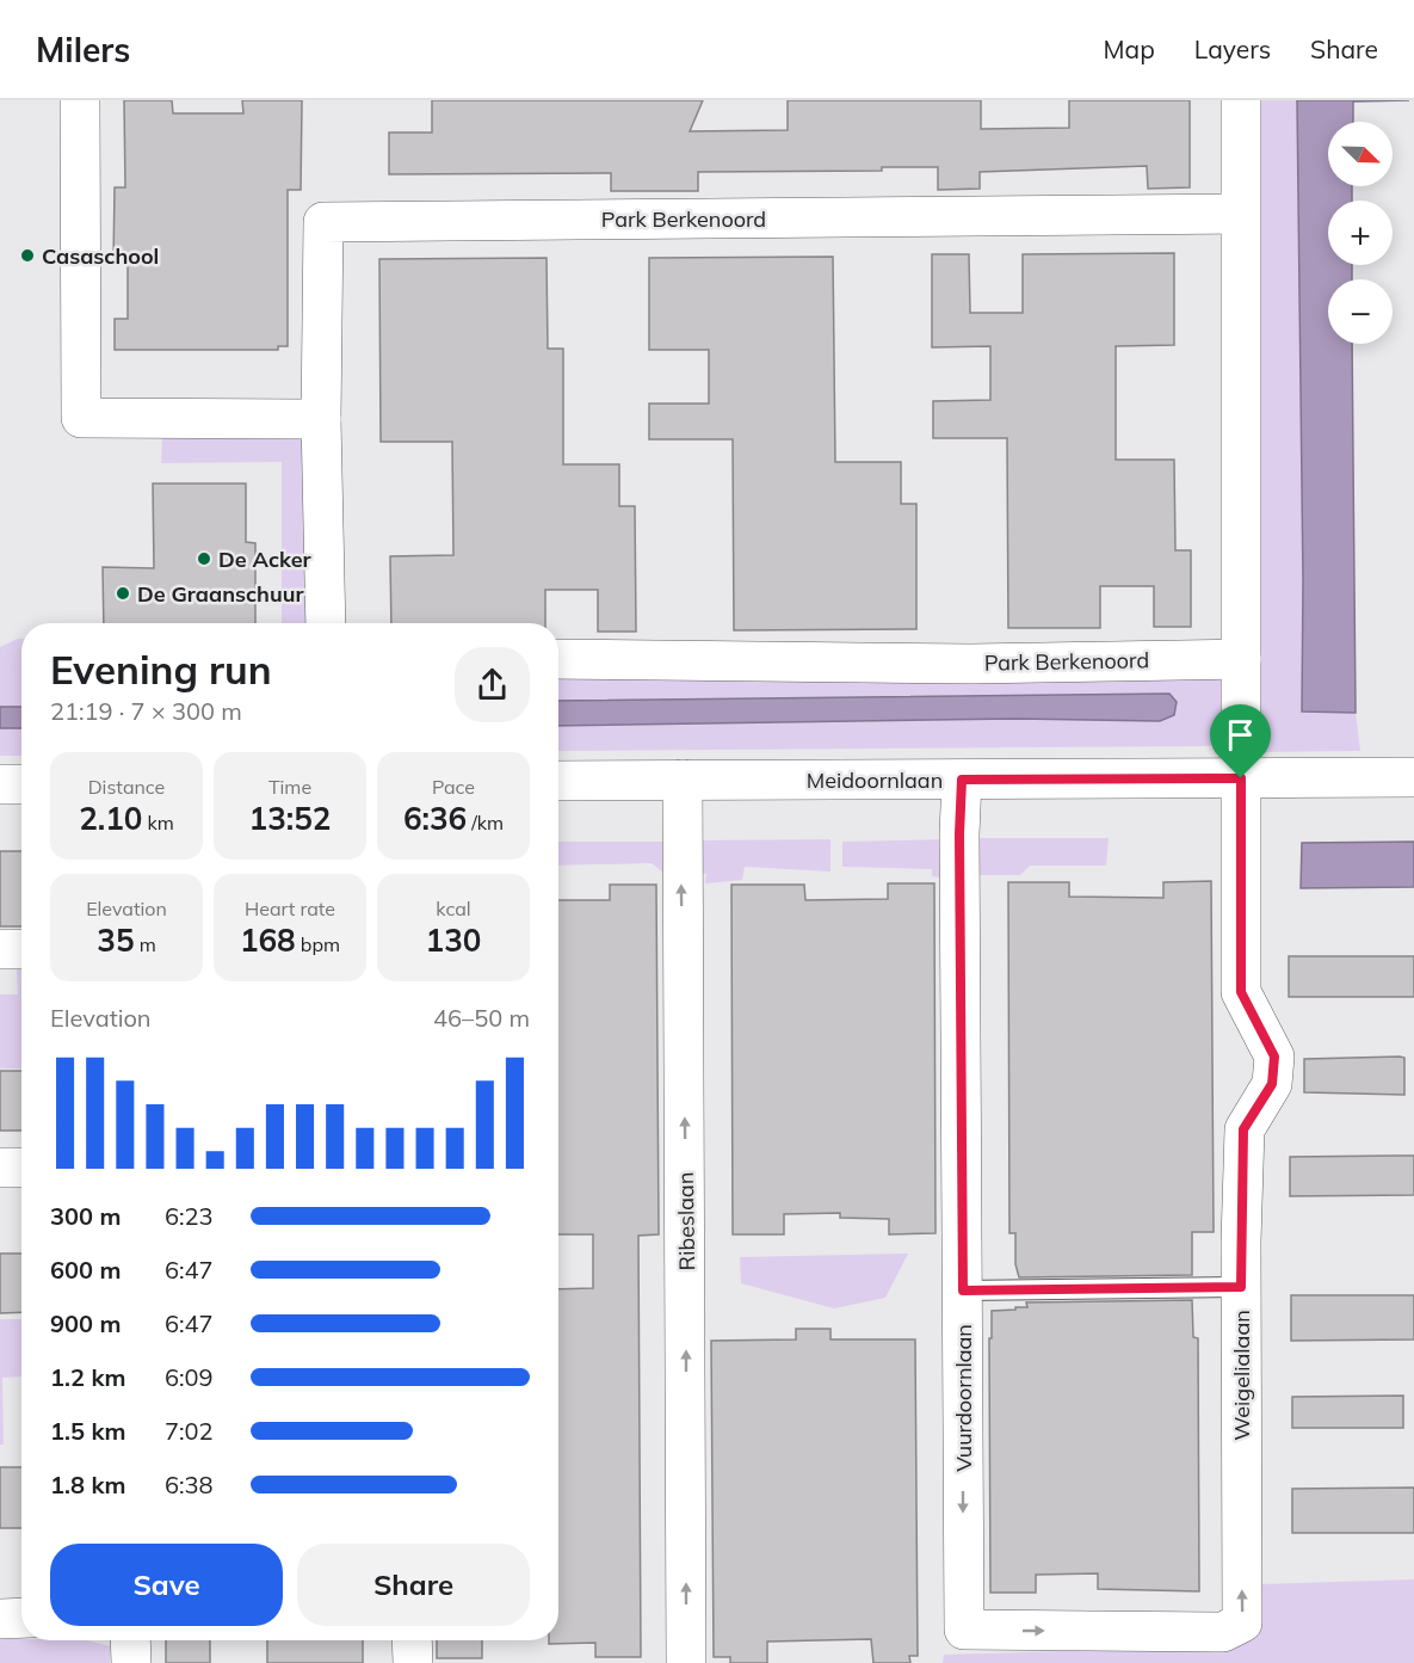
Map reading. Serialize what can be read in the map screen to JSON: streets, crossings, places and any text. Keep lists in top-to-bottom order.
{
  "streets": {
    "street": [
      "Park Berkenoord",
      "Meidoornlaan",
      "Ribeslaan",
      "Weigelialaan",
      "Vuurdoornlaan"
    ]
  },
  "crossings": [
    ["Meidoornlaan", "Ribeslaan"],
    ["Meidoornlaan", "Weigelialaan"],
    ["Meidoornlaan", "Vuurdoornlaan"],
    ["Weigelialaan", "Vuurdoornlaan"]
  ],
  "one_way": ["Ribeslaan", "Vuurdoornlaan"],
  "places": ["Casaschool", "De Acker", "De Graanschuur"],
  "north": "bottom right",
  "page": {
    "header": "Milers",
    "nav": ["Map", "Layers", "Share"],
    "map_buttons": ["+", "−"],
    "heading": ["Evening run", "21:19 · 7 × 300 m"],
    "stats": [
      ["Distance", "2.10 km"],
      ["Time", "13:52"],
      ["Pace", "6:36 /km"],
      ["Elevation", "35 m"],
      ["Heart rate", "168 bpm"],
      ["kcal", "130"]
    ],
    "chart": ["Elevation", "46–50 m"],
    "list": [
      {
        "name": "300 m",
        "note": "6:23"
      },
      {
        "name": "600 m",
        "note": "6:47"
      },
      {
        "name": "900 m",
        "note": "6:47"
      },
      {
        "name": "1.2 km",
        "note": "6:09"
      },
      {
        "name": "1.5 km",
        "note": "7:02"
      },
      {
        "name": "1.8 km",
        "note": "6:38"
      }
    ],
    "buttons": ["Save", "Share"]
  }
}
